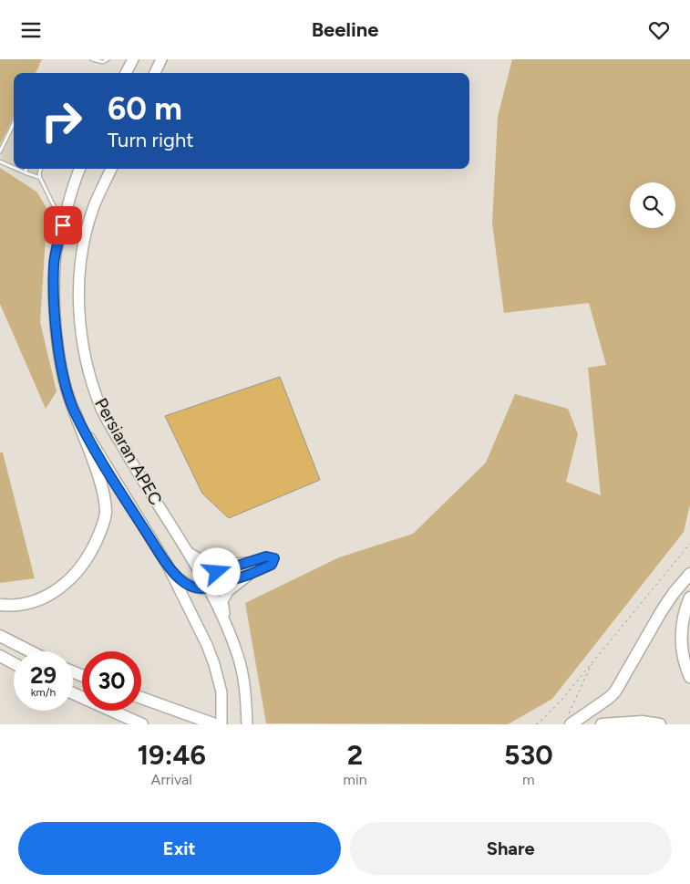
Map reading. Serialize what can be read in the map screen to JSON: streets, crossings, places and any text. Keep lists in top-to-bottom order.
{
  "streets": {
    "main road": ["Persiaran APEC"]
  },
  "page": {
    "header": "Beeline",
    "turn": ["60 m", "Turn right"],
    "speed": "29 km/h",
    "limit": "30",
    "eta": [
      "19:46",
      "Arrival",
      "2",
      "min",
      "530",
      "m"
    ],
    "buttons": ["Exit", "Share"]
  }
}
